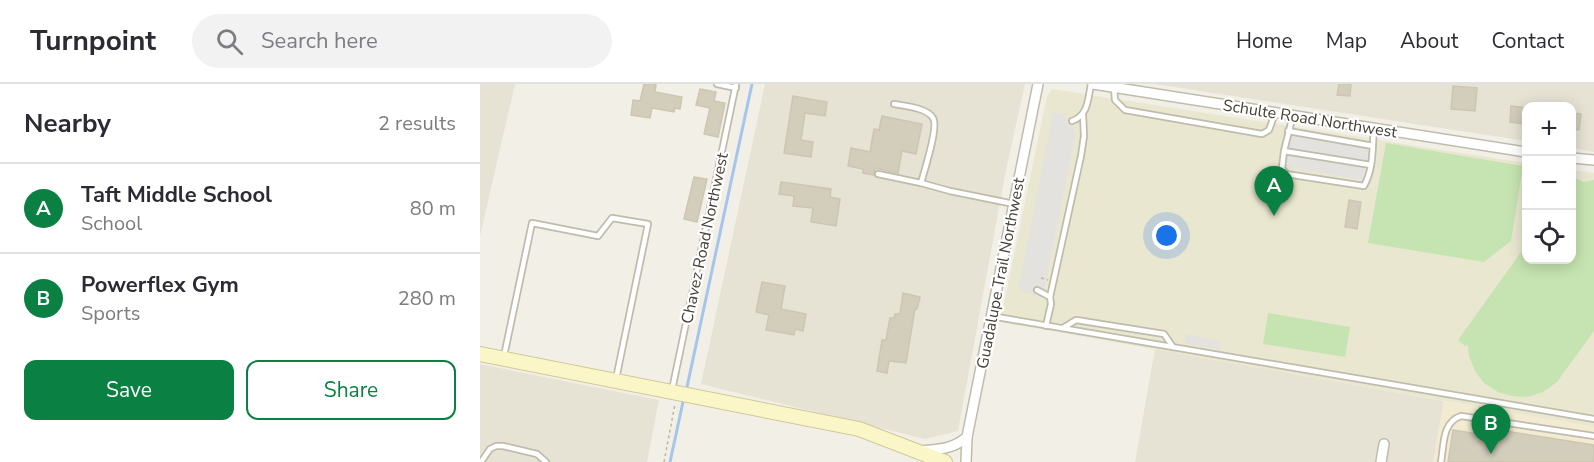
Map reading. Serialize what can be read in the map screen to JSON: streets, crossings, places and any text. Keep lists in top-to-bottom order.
{
  "streets": {
    "street": ["Schulte Road Northwest", "Guadalupe Trail Northwest"],
    "lane": ["Chavez Road Northwest"]
  },
  "page": {
    "header": "Turnpoint",
    "search": "Search here",
    "nav": [
      "Home",
      "Map",
      "About",
      "Contact"
    ],
    "heading": ["Nearby", "2 results"],
    "map_buttons": ["+", "−"],
    "list": [
      {
        "mark": "A",
        "name": "Taft Middle School",
        "note": "School",
        "value": "80 m"
      },
      {
        "mark": "B",
        "name": "Powerflex Gym",
        "note": "Sports",
        "value": "280 m"
      }
    ],
    "pins": ["A", "B"],
    "buttons": ["Save", "Share"]
  }
}
